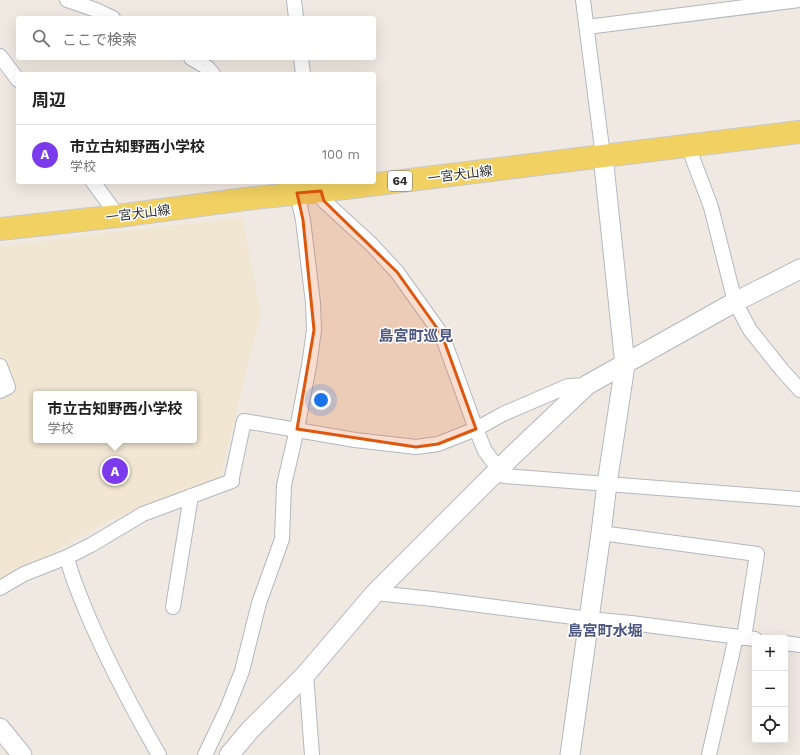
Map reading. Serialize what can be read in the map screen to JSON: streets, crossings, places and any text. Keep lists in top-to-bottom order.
{
  "streets": {
    "main road": ["一宮犬山線", "64"]
  },
  "districts": ["島宮町巡見", "島宮町水堀"],
  "page": {
    "search": "ここで検索",
    "heading": "周辺",
    "list": [
      {
        "mark": "A",
        "name": "市立古知野西小学校",
        "note": "学校",
        "value": "100 m"
      }
    ],
    "popup": ["市立古知野西小学校", "学校"],
    "pins": "A",
    "map_buttons": ["+", "−"]
  }
}
